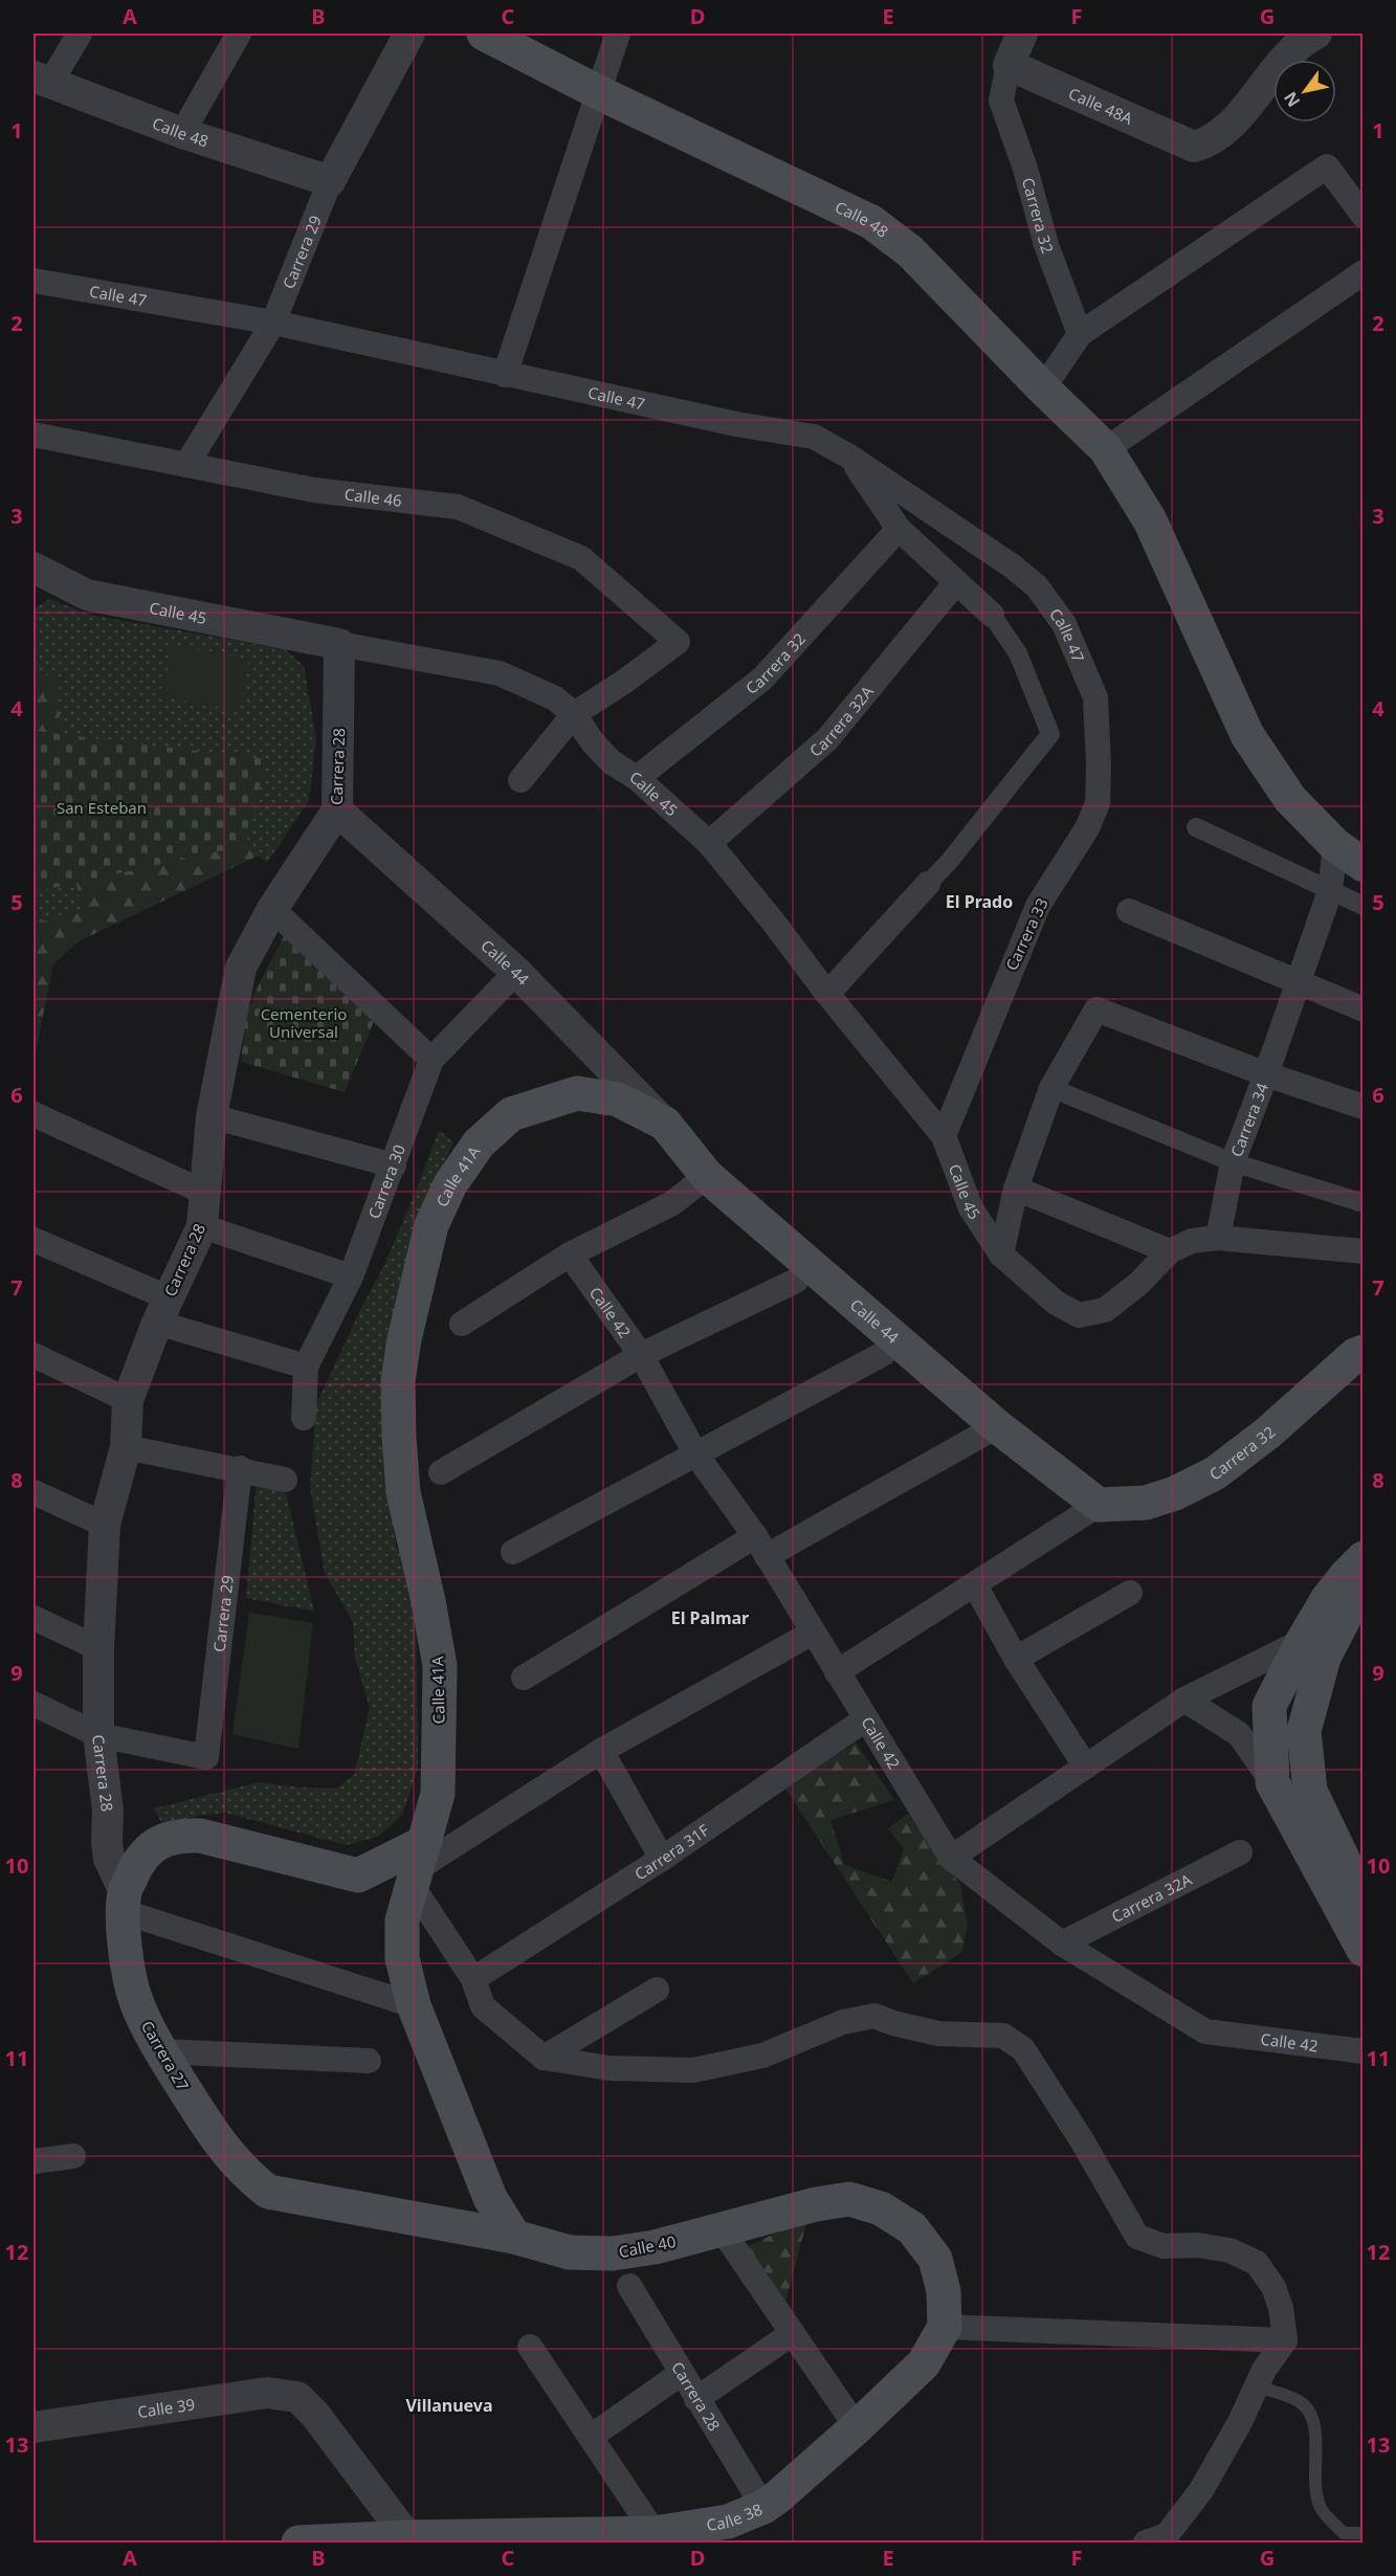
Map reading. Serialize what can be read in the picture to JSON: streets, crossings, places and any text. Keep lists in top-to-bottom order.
{
  "streets": {
    "main road": [
      "Calle 48",
      "Carrera 32",
      "Calle 44",
      "Calle 41A",
      "Carrera 27",
      "Calle 40",
      "Calle 38"
    ],
    "street": [
      "Calle 48A",
      "Carrera 29",
      "Calle 47",
      "Calle 46",
      "Calle 45",
      "Carrera 32A",
      "Carrera 28",
      "Carrera 33",
      "Carrera 34",
      "Carrera 30",
      "Calle 42",
      "Carrera 31F",
      "Calle 39"
    ]
  },
  "crossings": [
    ["Calle 48A", "Carrera 32"],
    ["Calle 48", "Carrera 29"],
    ["Calle 48", "Carrera 34"],
    ["Carrera 32", "Calle 45"],
    ["Carrera 32", "Calle 44"],
    ["Carrera 29", "Calle 47"],
    ["Carrera 29", "Calle 46"],
    ["Carrera 29", "Carrera 28"],
    ["Calle 47", "Carrera 33"],
    ["Calle 46", "Calle 45"],
    ["Calle 45", "Carrera 32A"],
    ["Calle 45", "Carrera 28"],
    ["Calle 45", "Carrera 33"],
    ["Carrera 32A", "Calle 42"],
    ["Carrera 28", "Calle 44"],
    ["Carrera 28", "Carrera 27"],
    ["Carrera 28", "Calle 38"],
    ["Calle 44", "Calle 41A"],
    ["Calle 44", "Carrera 30"],
    ["Calle 41A", "Calle 40"],
    ["Calle 42", "Carrera 31F"],
    ["Carrera 27", "Calle 40"],
    ["Calle 40", "Calle 38"],
    ["Calle 39", "Calle 38"]
  ],
  "districts": ["El Prado", "El Palmar", "Villanueva"],
  "parks": ["San Esteban", "Cementerio Universal"],
  "north": "bottom left",
  "grid": {
    "columns": [
      "A",
      "B",
      "C",
      "D",
      "E",
      "F",
      "G"
    ],
    "rows": [
      "1",
      "2",
      "3",
      "4",
      "5",
      "6",
      "7",
      "8",
      "9",
      "10",
      "11",
      "12",
      "13"
    ]
  }
}
